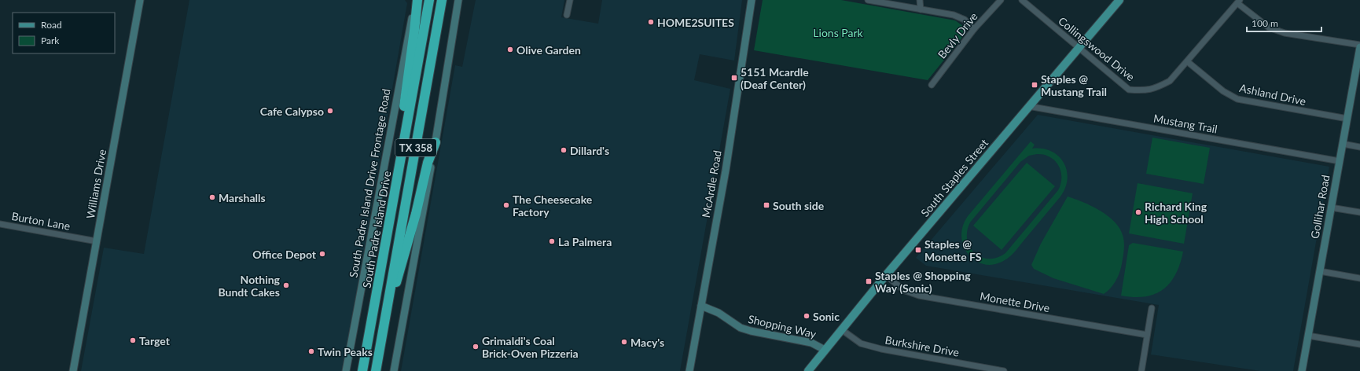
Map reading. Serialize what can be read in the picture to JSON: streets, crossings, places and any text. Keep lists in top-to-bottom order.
{
  "streets": {
    "highway": ["TX 358", "South Padre Island Drive"],
    "main road": [
      "South Staples Street",
      "South Padre Island Drive Frontage Road",
      "Williams Drive",
      "McArdle Road",
      "Gollihar Road",
      "Shopping Way"
    ],
    "street": [
      "Bevly Drive",
      "Collingswood Drive",
      "Ashland Drive",
      "Mustang Trail",
      "Burton Lane",
      "Monette Drive",
      "Burkshire Drive"
    ]
  },
  "crossings": [
    ["Collingswood Drive", "Ashland Drive"],
    ["Collingswood Drive", "South Staples Street"],
    ["Ashland Drive", "Gollihar Road"],
    ["Mustang Trail", "South Staples Street"],
    ["Mustang Trail", "Gollihar Road"],
    ["South Staples Street", "Monette Drive"],
    ["South Staples Street", "Shopping Way"],
    ["South Staples Street", "Burkshire Drive"],
    ["Williams Drive", "Burton Lane"],
    ["McArdle Road", "Shopping Way"]
  ],
  "parks": ["Lions Park"],
  "places": {
    "other": [
      "HOME2SUITES",
      "Olive Garden",
      "Cafe Calypso",
      "Dillard's",
      "Marshalls",
      "The Cheesecake Factory",
      "Richard King High School",
      "La Palmera",
      "Office Depot",
      "Nothing Bundt Cakes",
      "Sonic",
      "Target",
      "Macy's",
      "Grimaldi's Coal Brick-Oven Pizzeria",
      "Twin Peaks"
    ],
    "transit": [
      "5151 Mcardle (Deaf Center)",
      "Staples @ Mustang Trail",
      "South side",
      "Staples @ Monette FS",
      "Staples @ Shopping Way (Sonic)"
    ]
  },
  "legend": ["Road", "Park"],
  "scale_bar": "100 m"
}
